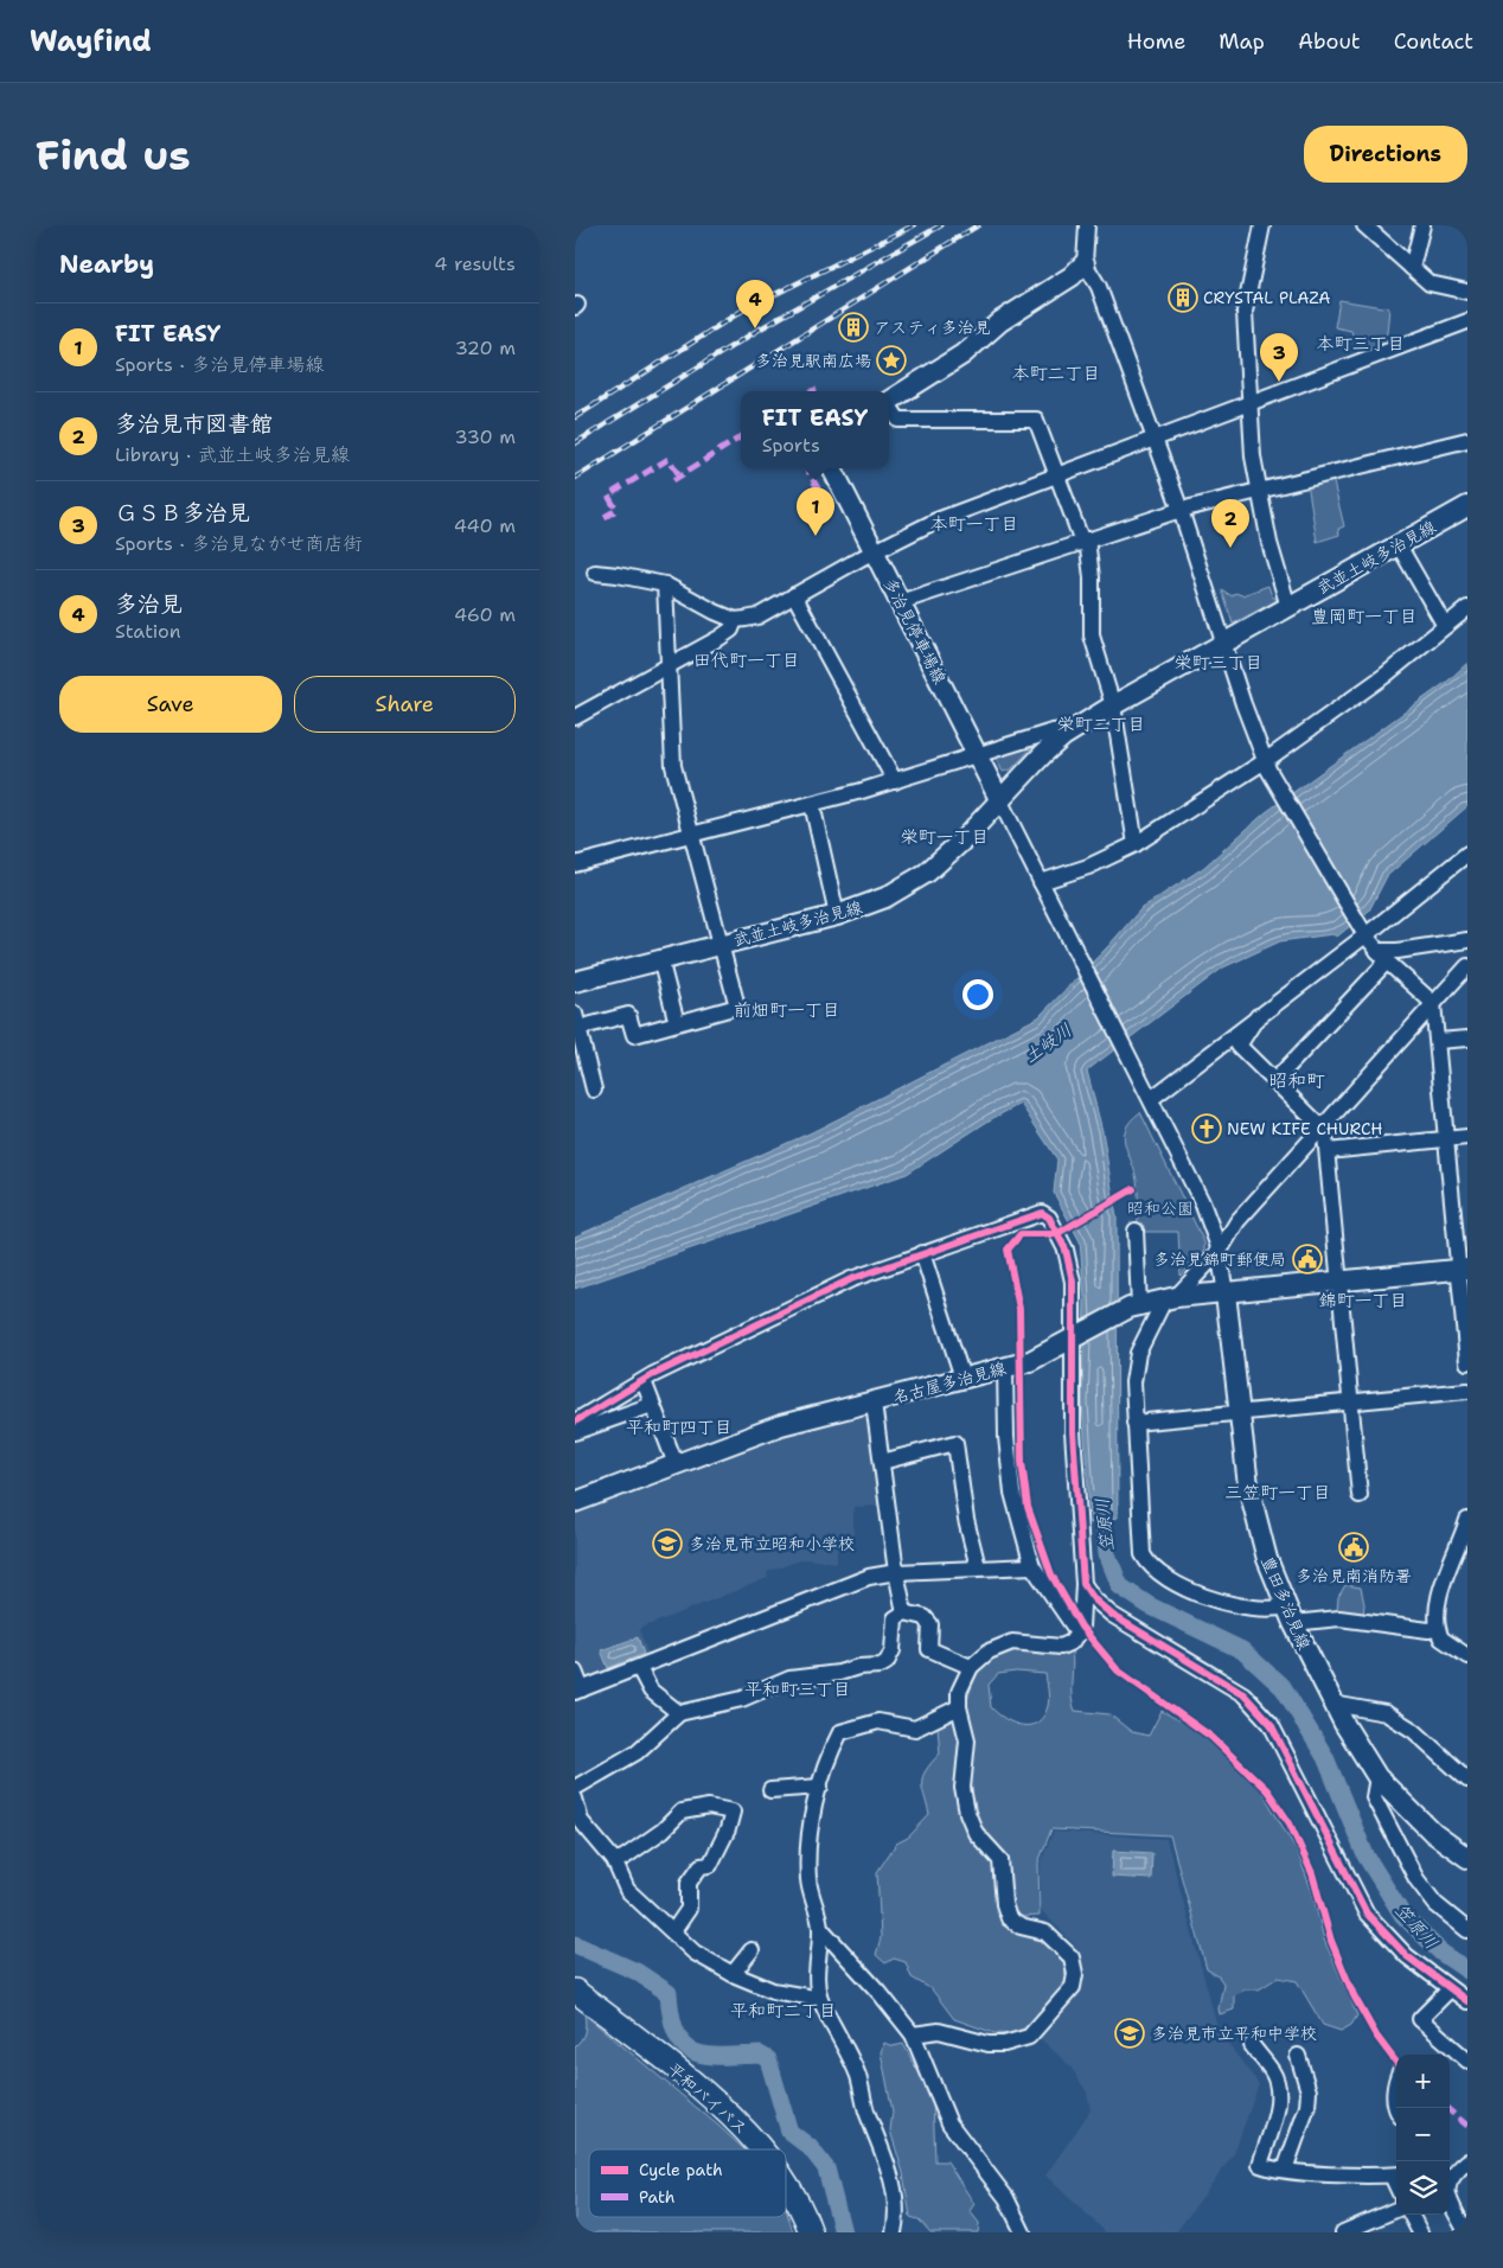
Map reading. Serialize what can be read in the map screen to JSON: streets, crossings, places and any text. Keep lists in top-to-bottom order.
{
  "streets": {
    "highway": ["平和バイパス"],
    "main road": [
      "武並土岐多治見線",
      "多治見停車場線",
      "名古屋多治見線",
      "豊田多治見線"
    ]
  },
  "crossings": [
    ["武並土岐多治見線", "多治見停車場線"],
    ["名古屋多治見線", "豊田多治見線"]
  ],
  "districts": [
    "本町三丁目",
    "本町二丁目",
    "本町一丁目",
    "豊岡町一丁目",
    "田代町一丁目",
    "栄町三丁目",
    "栄町二丁目",
    "栄町一丁目",
    "前畑町一丁目",
    "昭和町",
    "錦町一丁目",
    "平和町四丁目",
    "三笠町一丁目",
    "平和町三丁目",
    "平和町二丁目"
  ],
  "water": ["土岐川", "笠原川"],
  "parks": ["昭和公園"],
  "places": {
    "building": ["CRYSTAL PLAZA", "アスティ多治見"],
    "place": ["多治見駅南広場"],
    "church": ["NEW KIFE CHURCH"],
    "public building": ["多治見錦町郵便局", "多治見南消防署"],
    "school or university": ["多治見市立昭和小学校", "多治見市立平和中学校"]
  },
  "legend": ["Cycle path", "Path"],
  "page": {
    "header": "Wayfind",
    "nav": [
      "Home",
      "Map",
      "About",
      "Contact"
    ],
    "buttons": [
      "Directions",
      ["Save", "Share"]
    ],
    "title": "Find us",
    "heading": ["Nearby", "4 results"],
    "pins": [
      "4",
      "3",
      "1",
      "2"
    ],
    "list": [
      {
        "mark": "1",
        "name": "FIT EASY",
        "note": "Sports · 多治見停車場線",
        "value": "320 m"
      },
      {
        "mark": "2",
        "name": "多治見市図書館",
        "note": "Library · 武並土岐多治見線",
        "value": "330 m"
      },
      {
        "mark": "3",
        "name": "ＧＳＢ多治見",
        "note": "Sports · 多治見ながせ商店街",
        "value": "440 m"
      },
      {
        "mark": "4",
        "name": "多治見",
        "note": "Station",
        "value": "460 m"
      }
    ],
    "popup": ["FIT EASY", "Sports"],
    "map_buttons": ["+", "−"]
  }
}
